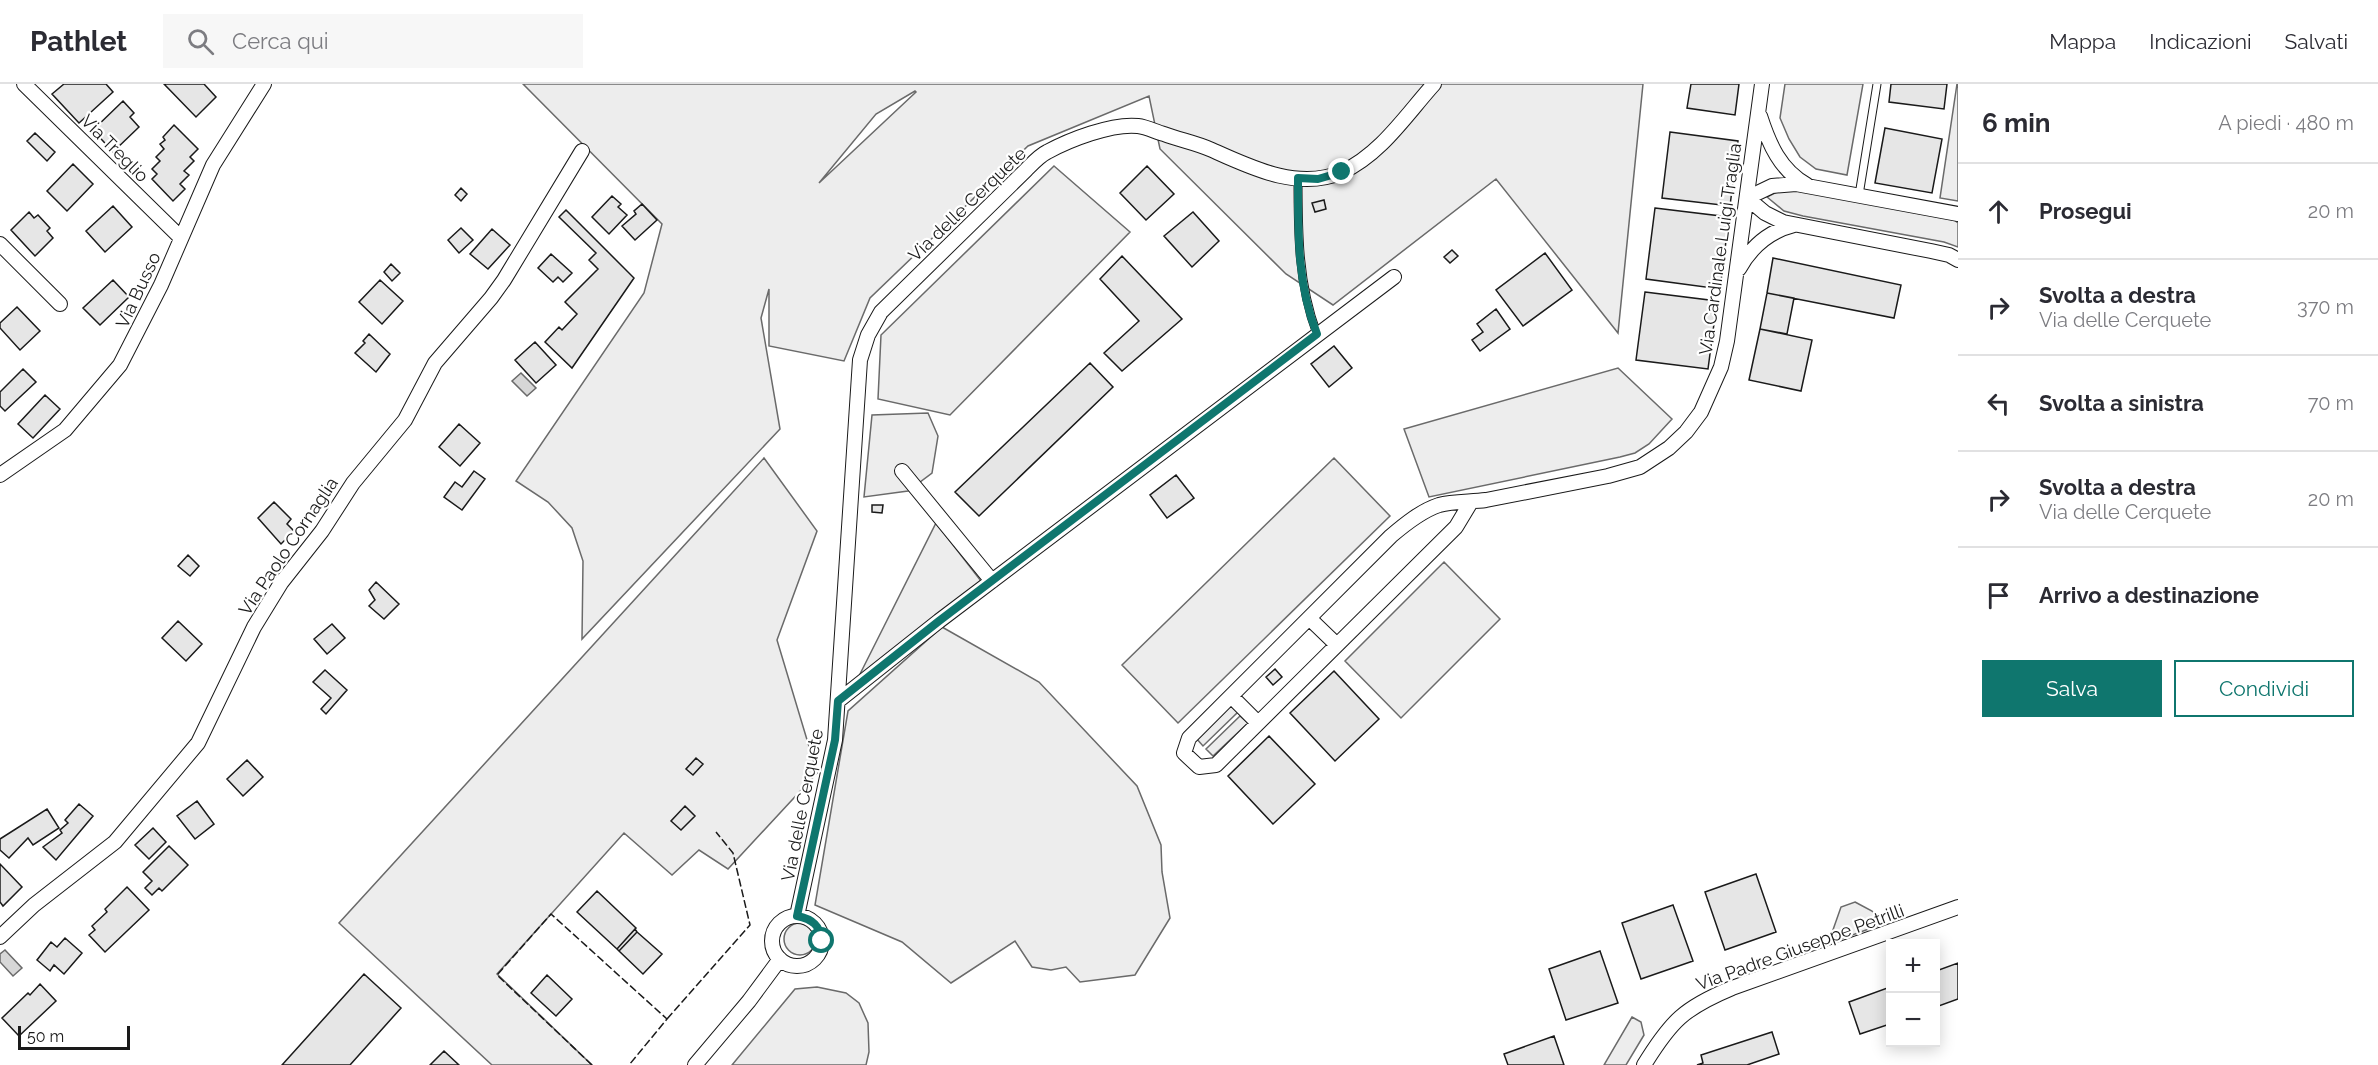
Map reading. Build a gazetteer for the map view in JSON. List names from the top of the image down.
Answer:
{
  "streets": {
    "street": [
      "Via Treglio",
      "Via delle Cerquete",
      "Via Cardinale Luigi Traglia",
      "Via Busso",
      "Via Paolo Cornaglia",
      "Via Padre Giuseppe Petrilli"
    ]
  },
  "crossings": [
    ["Via Treglio", "Via Busso"]
  ],
  "scale_bar": "50 m",
  "page": {
    "header": "Pathlet",
    "search": "Cerca qui",
    "nav": ["Mappa", "Indicazioni", "Salvati"],
    "heading": ["6 min", "A piedi · 480 m"],
    "list": [
      ["Prosegui", "20 m"],
      ["Svolta a destra", "Via delle Cerquete", "370 m"],
      ["Svolta a sinistra", "70 m"],
      ["Svolta a destra", "Via delle Cerquete", "20 m"],
      "Arrivo a destinazione"
    ],
    "buttons": ["Salva", "Condividi"],
    "map_buttons": ["+", "−"],
    "scale": "50 m"
  }
}
